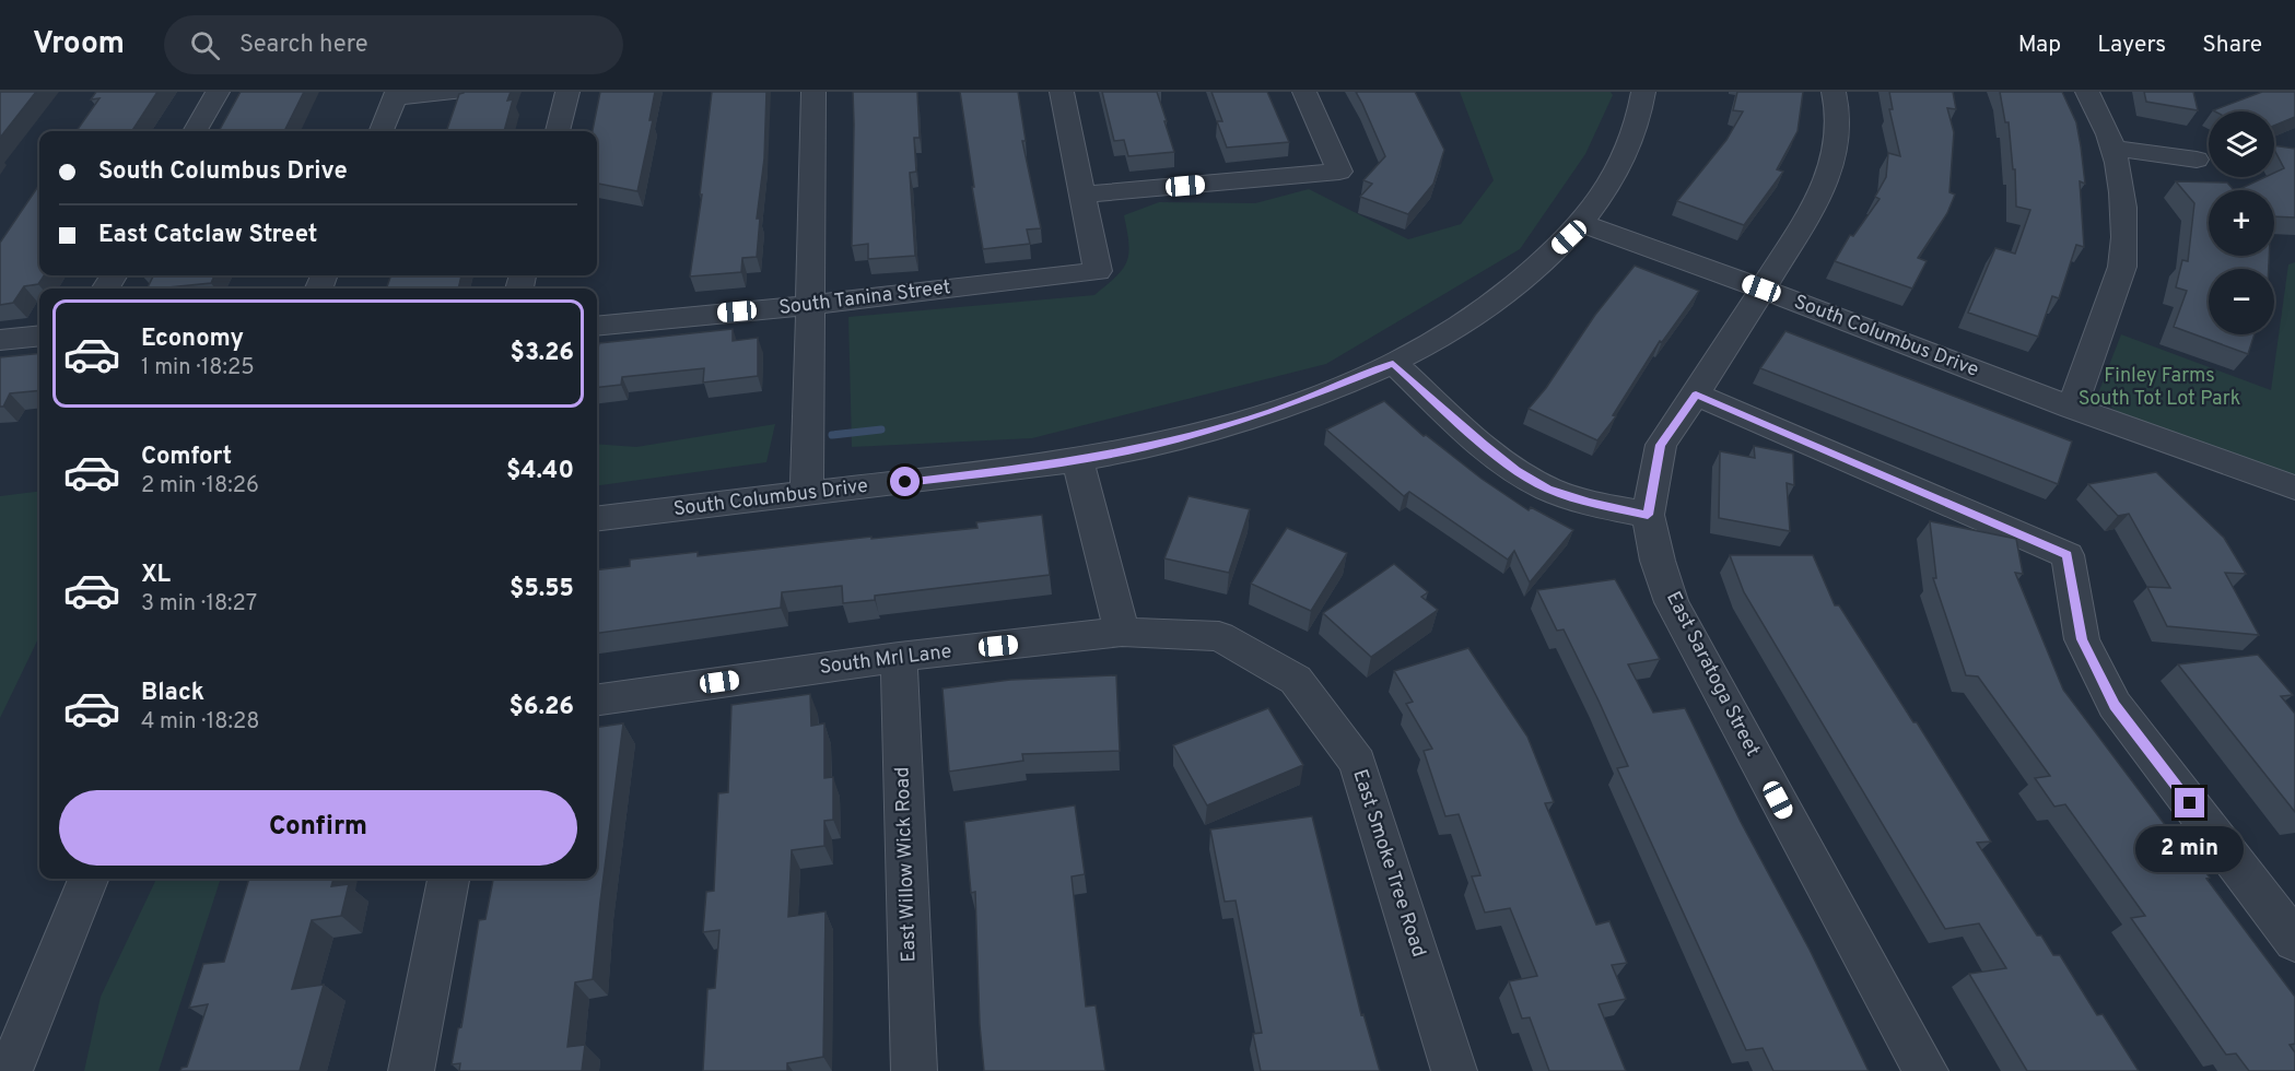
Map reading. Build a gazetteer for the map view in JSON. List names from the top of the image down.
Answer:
{
  "streets": {
    "street": [
      "South Tanina Street",
      "South Columbus Drive",
      "South Mrl Lane",
      "East Saratoga Street",
      "East Smoke Tree Road",
      "East Willow Wick Road"
    ]
  },
  "crossings": [
    ["South Columbus Drive", "East Saratoga Street"],
    ["South Mrl Lane", "East Smoke Tree Road"],
    ["South Mrl Lane", "East Willow Wick Road"]
  ],
  "parks": ["Finley Farms South Tot Lot Park"],
  "page": {
    "header": "Vroom",
    "search": "Search here",
    "nav": ["Map", "Layers", "Share"],
    "map_buttons": ["+", "−"],
    "banner": ["South Columbus Drive", "East Catclaw Street"],
    "list": [
      {
        "name": "Economy",
        "note": "1 min · 18:25",
        "value": "$3.26"
      },
      {
        "name": "Comfort",
        "note": "2 min · 18:26",
        "value": "$4.40"
      },
      {
        "name": "XL",
        "note": "3 min · 18:27",
        "value": "$5.55"
      },
      {
        "name": "Black",
        "note": "4 min · 18:28",
        "value": "$6.26"
      }
    ],
    "buttons": "Confirm",
    "bubble": "2 min"
  }
}
